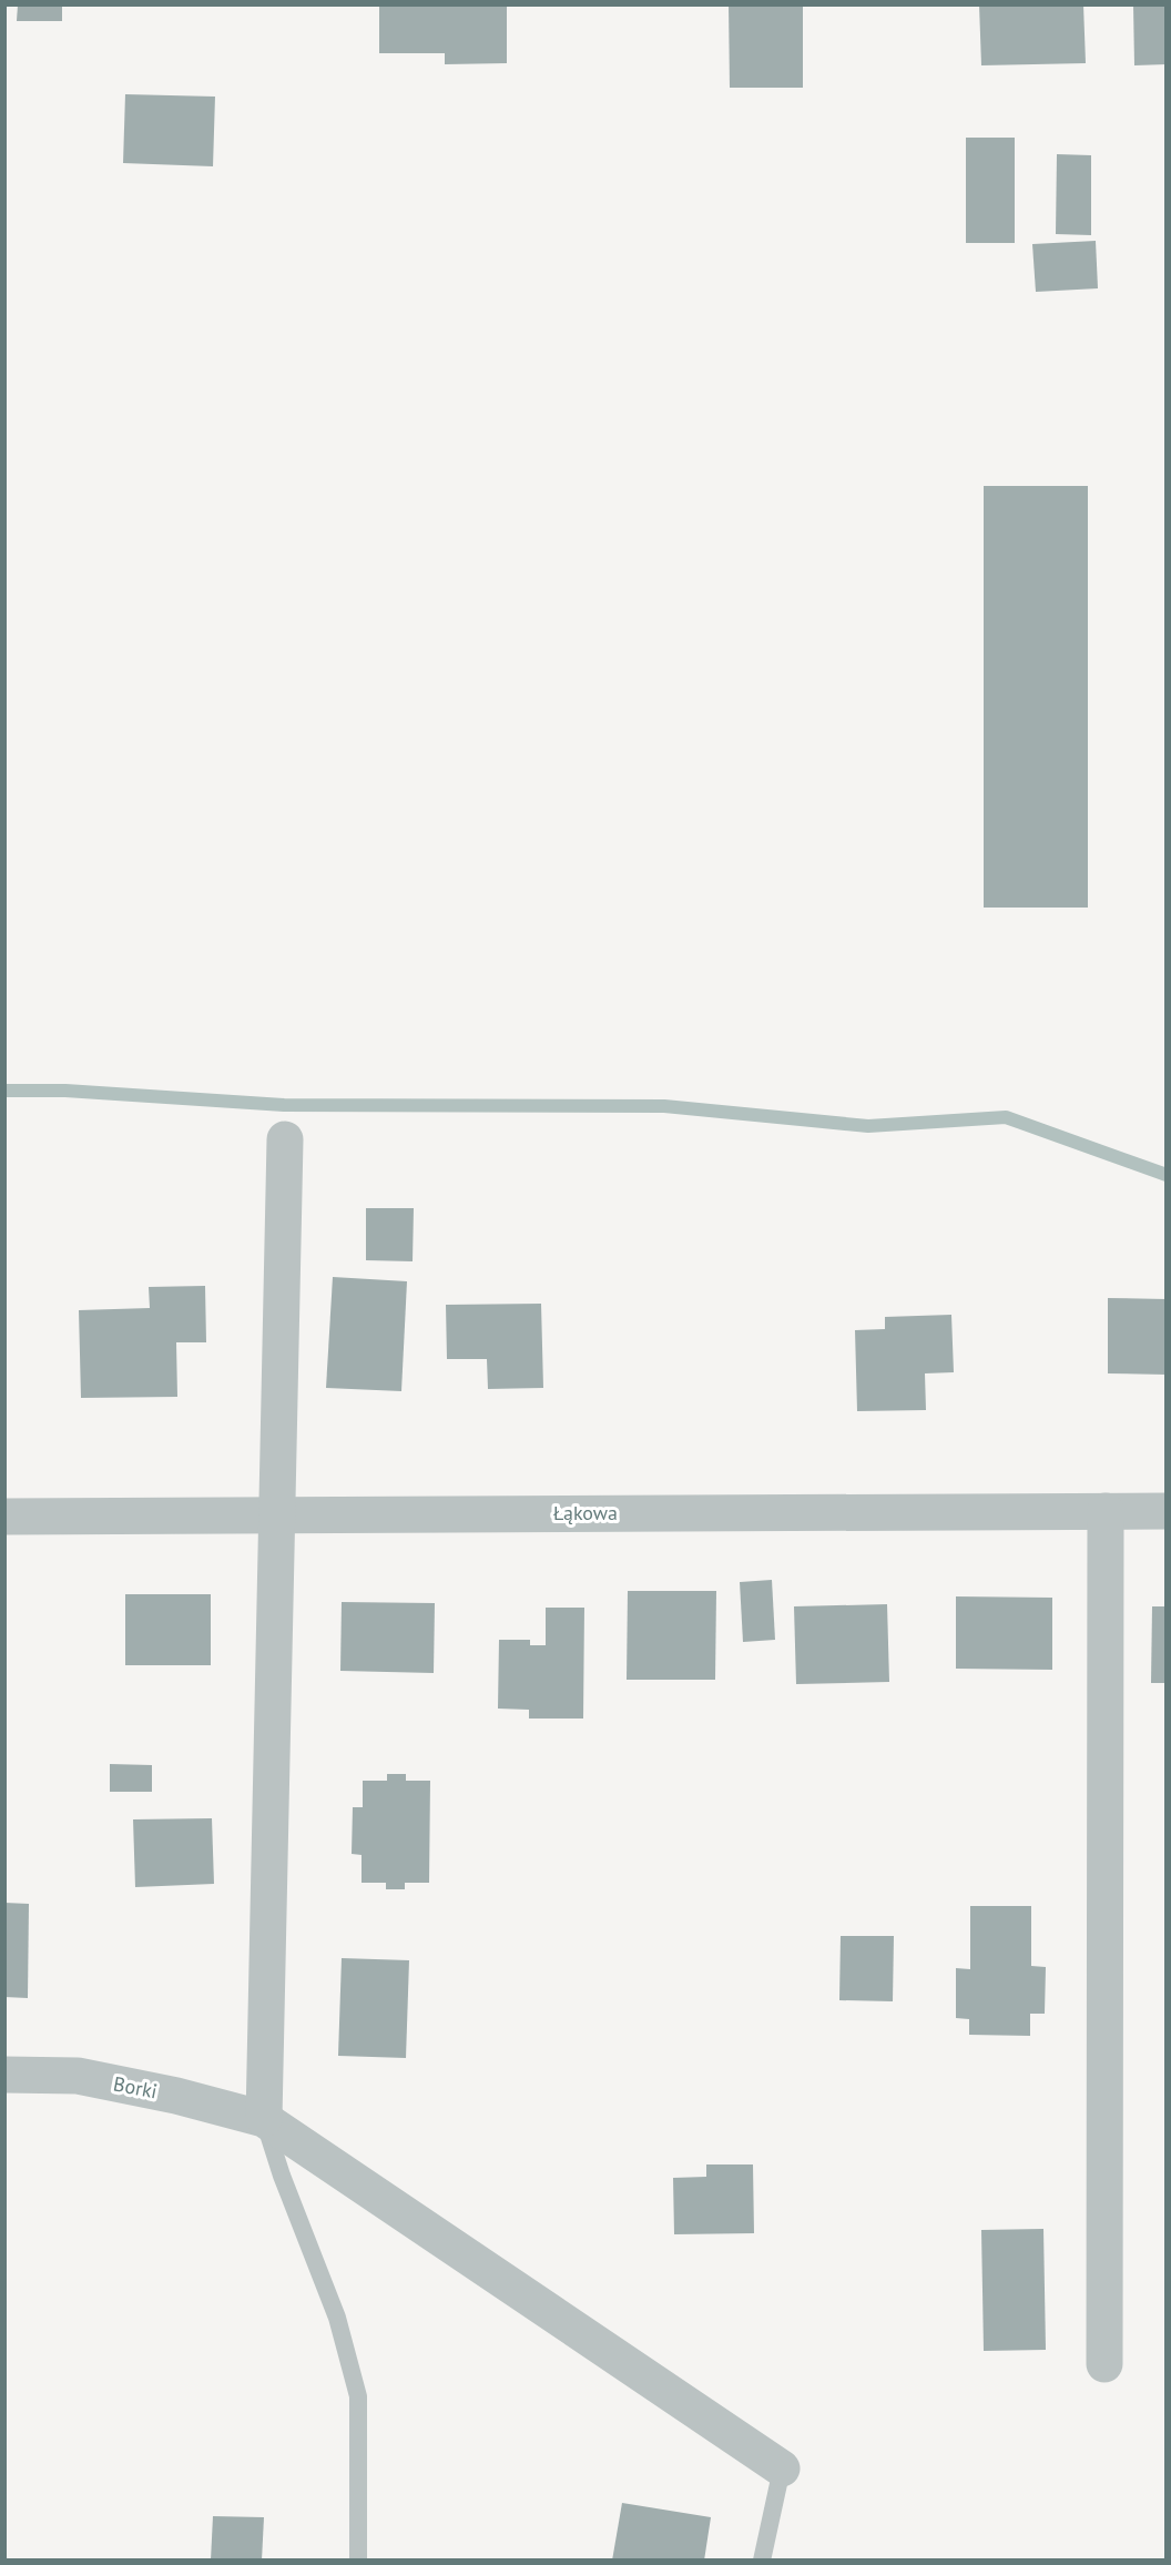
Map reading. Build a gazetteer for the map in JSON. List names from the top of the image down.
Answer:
{
  "streets": {
    "street": ["Łąkowa", "Borki"]
  }
}
